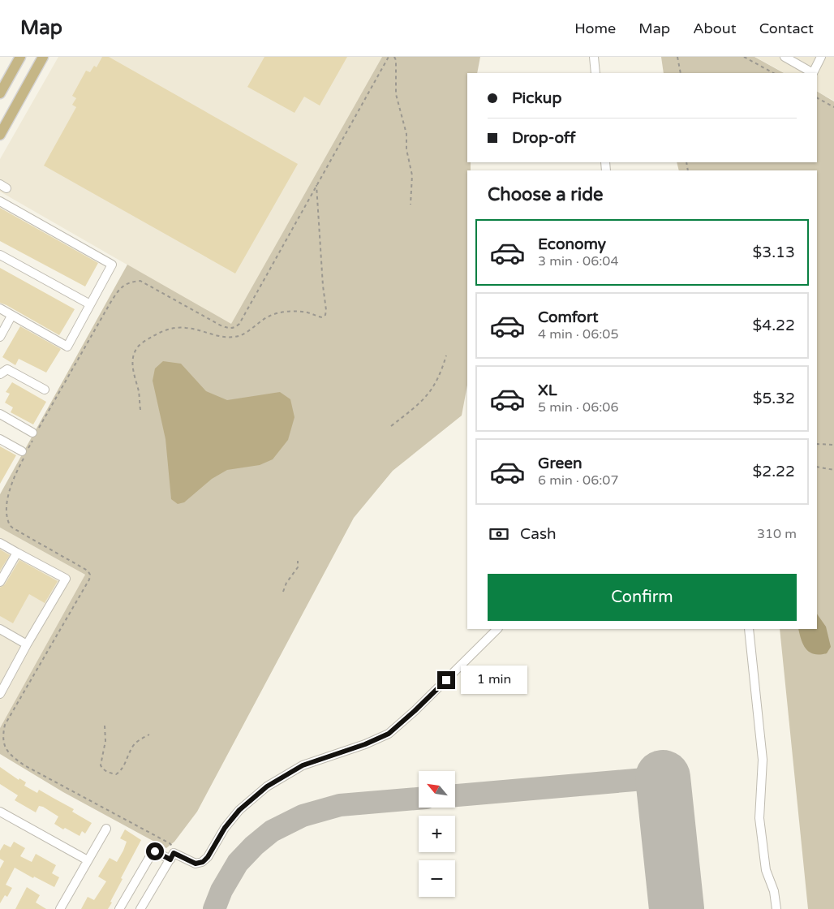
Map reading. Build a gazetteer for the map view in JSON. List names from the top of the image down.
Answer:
{
  "north": "top left",
  "page": {
    "header": "Map",
    "nav": [
      "Home",
      "Map",
      "About",
      "Contact"
    ],
    "banner": ["Pickup", "Drop-off"],
    "heading": "Choose a ride",
    "list": [
      {
        "name": "Economy",
        "note": "3 min · 06:04",
        "value": "$3.13"
      },
      {
        "name": "Comfort",
        "note": "4 min · 06:05",
        "value": "$4.22"
      },
      {
        "name": "XL",
        "note": "5 min · 06:06",
        "value": "$5.32"
      },
      {
        "name": "Green",
        "note": "6 min · 06:07",
        "value": "$2.22"
      }
    ],
    "pay": ["Cash", "310 m"],
    "buttons": "Confirm",
    "bubble": "1 min",
    "map_buttons": ["+", "−"]
  }
}
